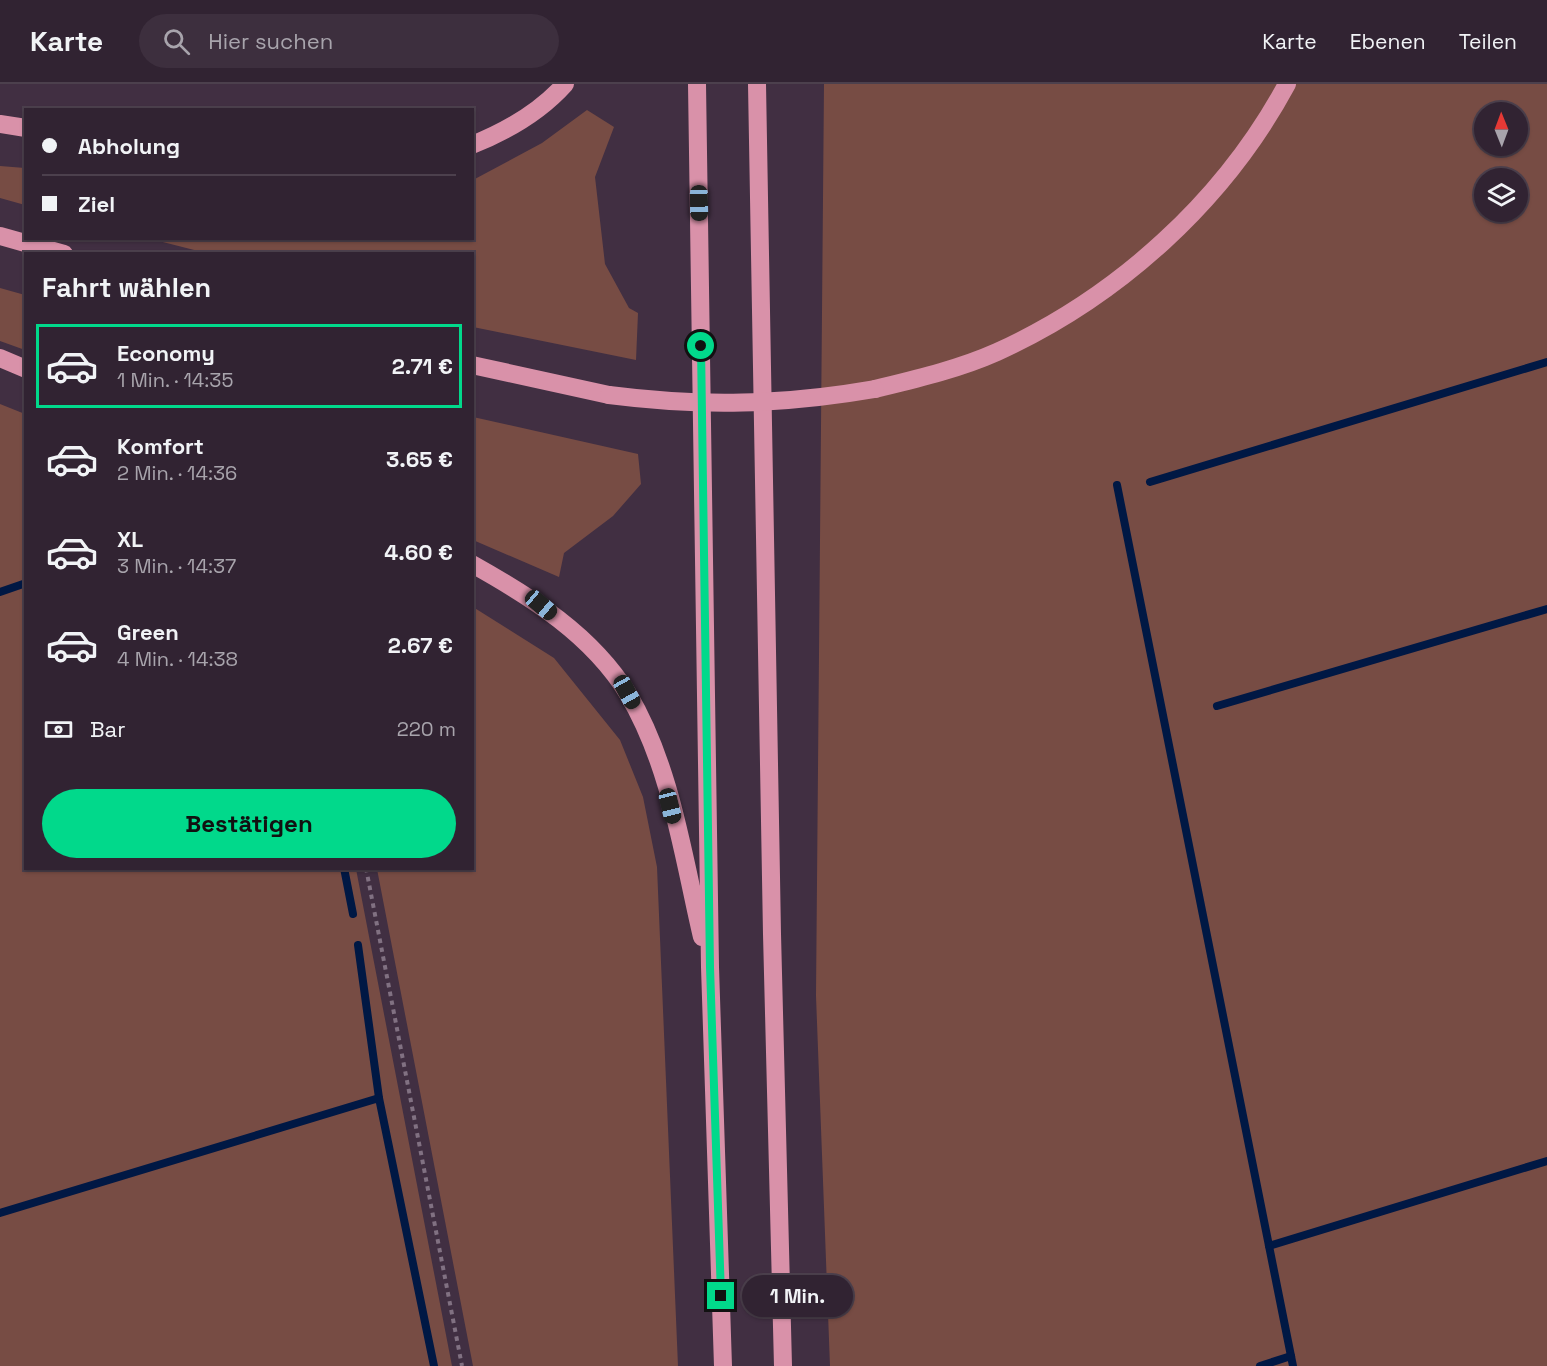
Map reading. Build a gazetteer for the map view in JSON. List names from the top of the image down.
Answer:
{
  "north": "top",
  "page": {
    "header": "Karte",
    "search": "Hier suchen",
    "nav": ["Karte", "Ebenen", "Teilen"],
    "banner": ["Abholung", "Ziel"],
    "heading": "Fahrt wählen",
    "list": [
      {
        "name": "Economy",
        "note": "1 Min. · 14:35",
        "value": "2.71 €"
      },
      {
        "name": "Komfort",
        "note": "2 Min. · 14:36",
        "value": "3.65 €"
      },
      {
        "name": "XL",
        "note": "3 Min. · 14:37",
        "value": "4.60 €"
      },
      {
        "name": "Green",
        "note": "4 Min. · 14:38",
        "value": "2.67 €"
      }
    ],
    "pay": ["Bar", "220 m"],
    "buttons": "Bestätigen",
    "bubble": "1 Min."
  }
}
